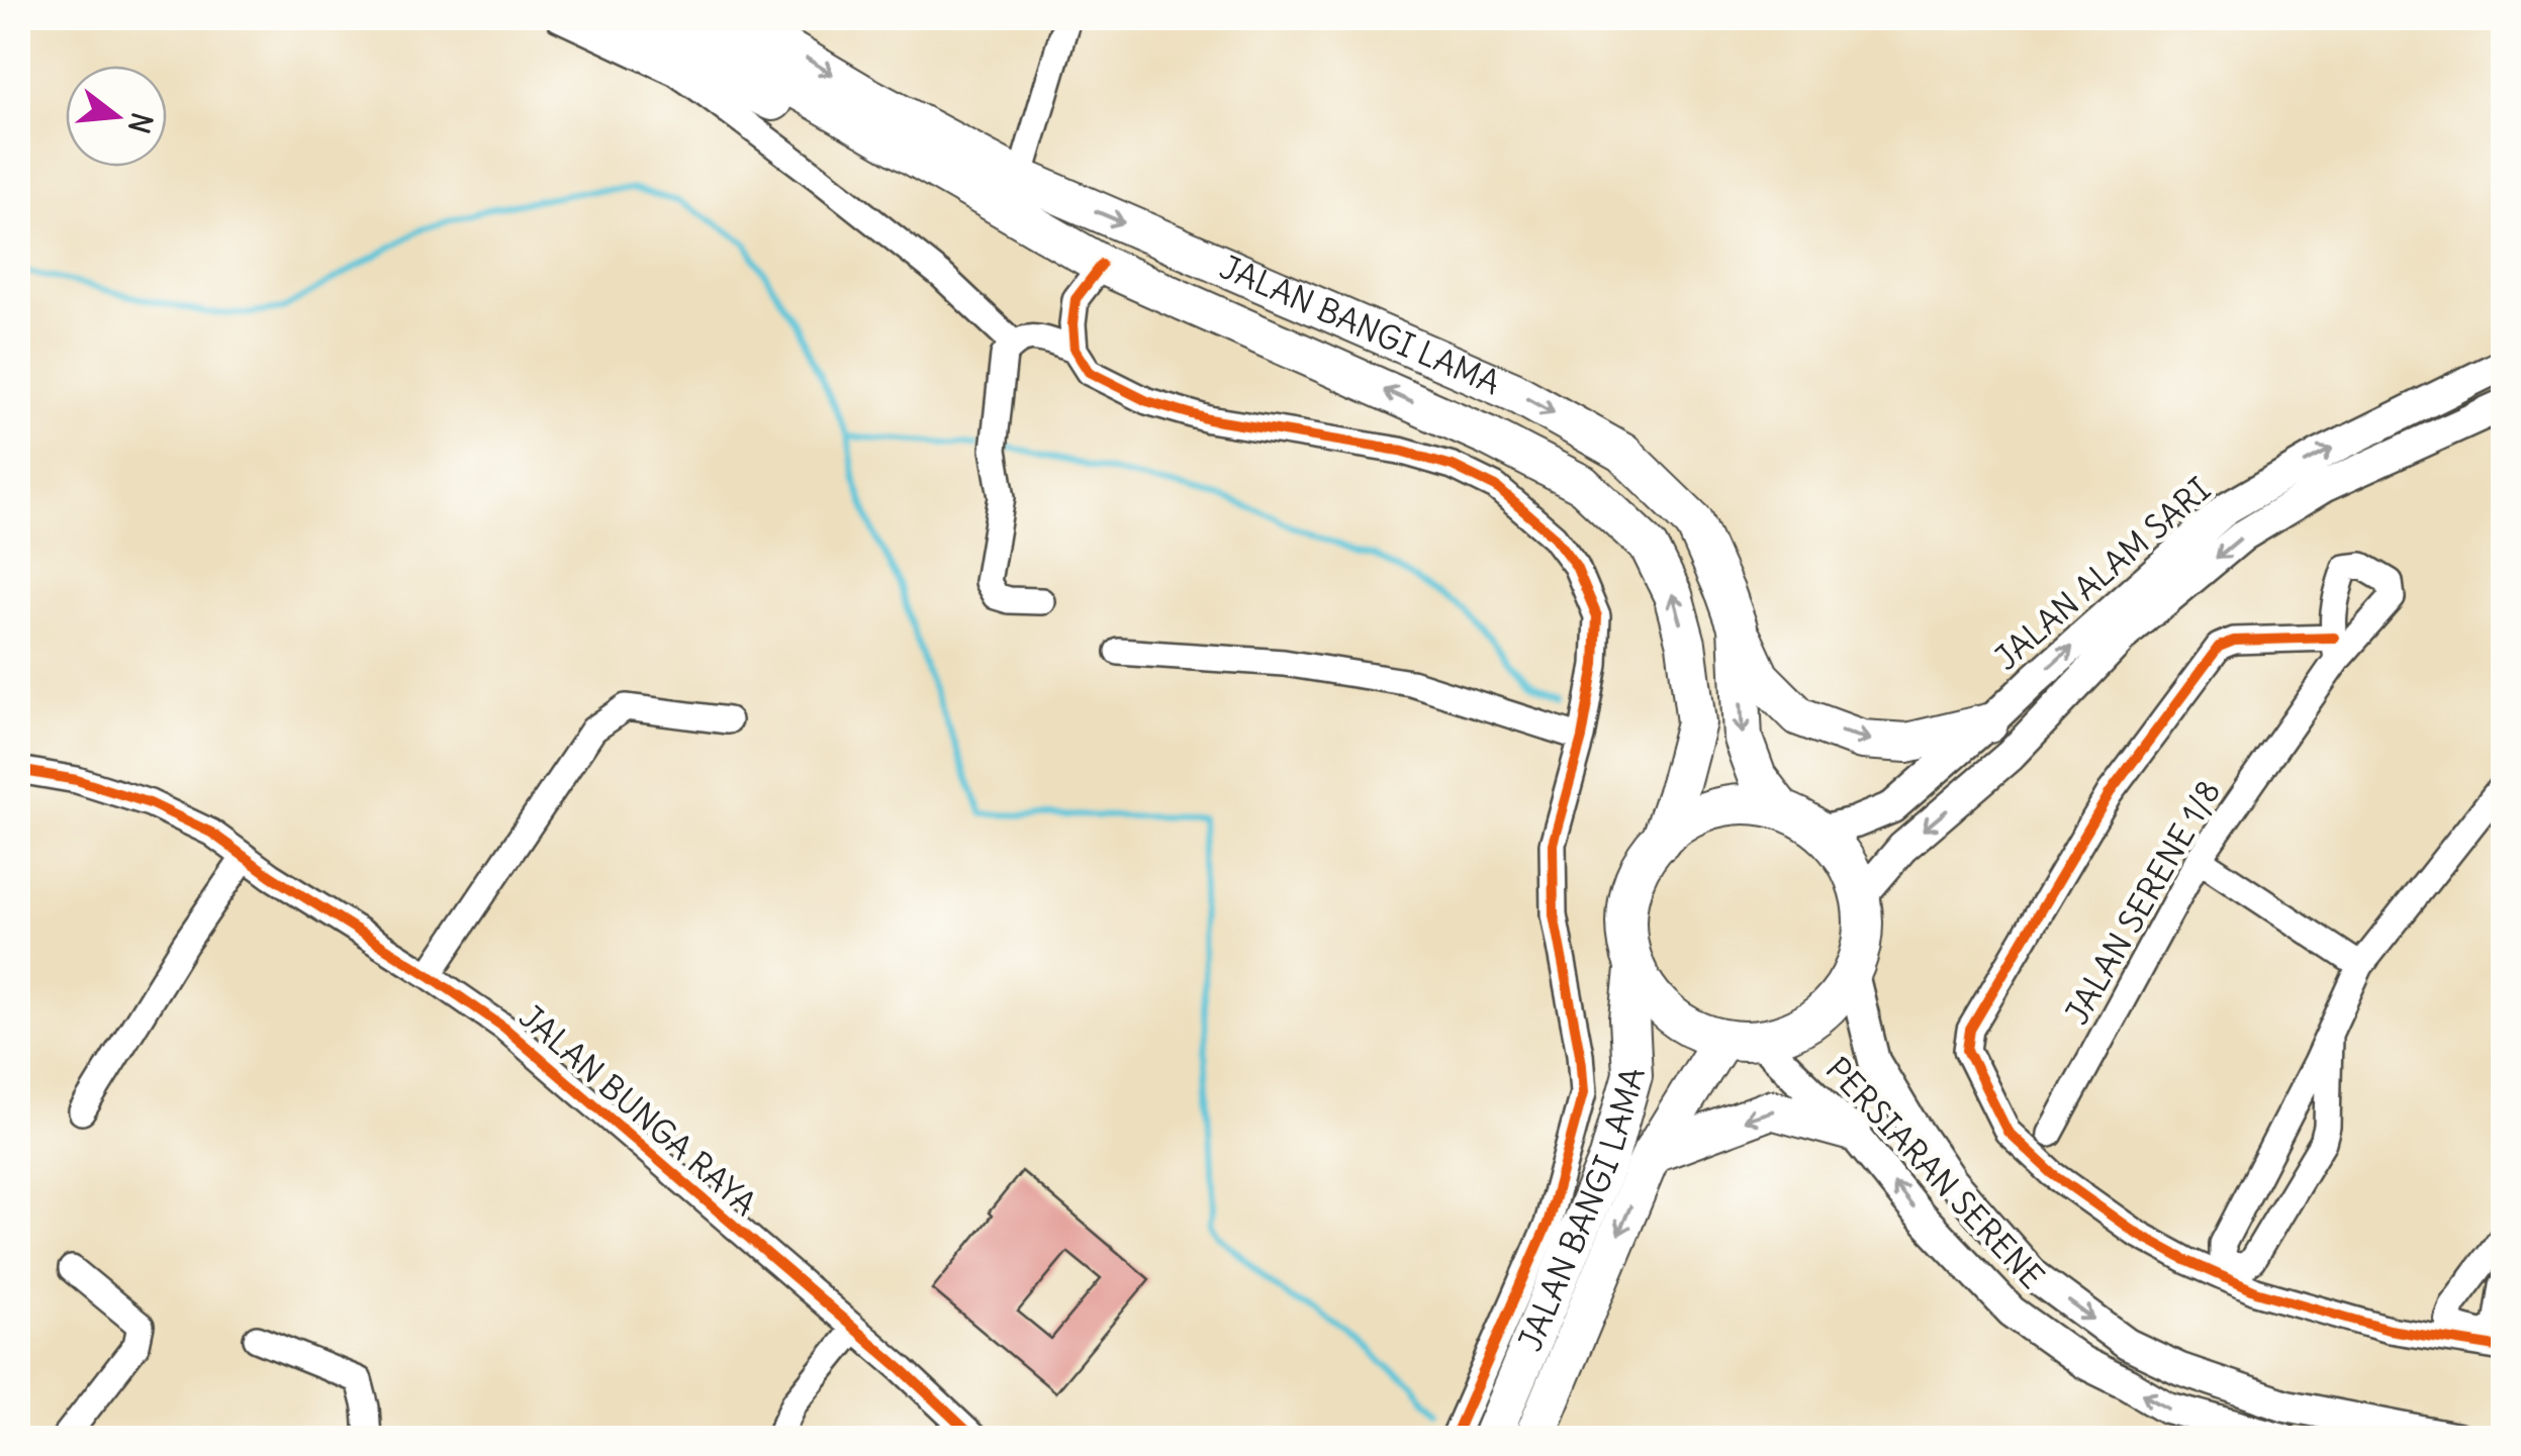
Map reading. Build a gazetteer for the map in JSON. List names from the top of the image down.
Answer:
{
  "streets": {
    "main road": ["JALAN BANGI LAMA"],
    "street": [
      "JALAN ALAM SARI",
      "JALAN SERENE 1/8",
      "JALAN BUNGA RAYA",
      "PERSIARAN SERENE"
    ]
  },
  "crossings": [
    ["JALAN BANGI LAMA", "JALAN ALAM SARI"],
    ["JALAN BANGI LAMA", "PERSIARAN SERENE"],
    ["JALAN ALAM SARI", "PERSIARAN SERENE"]
  ],
  "north": "right"
}
